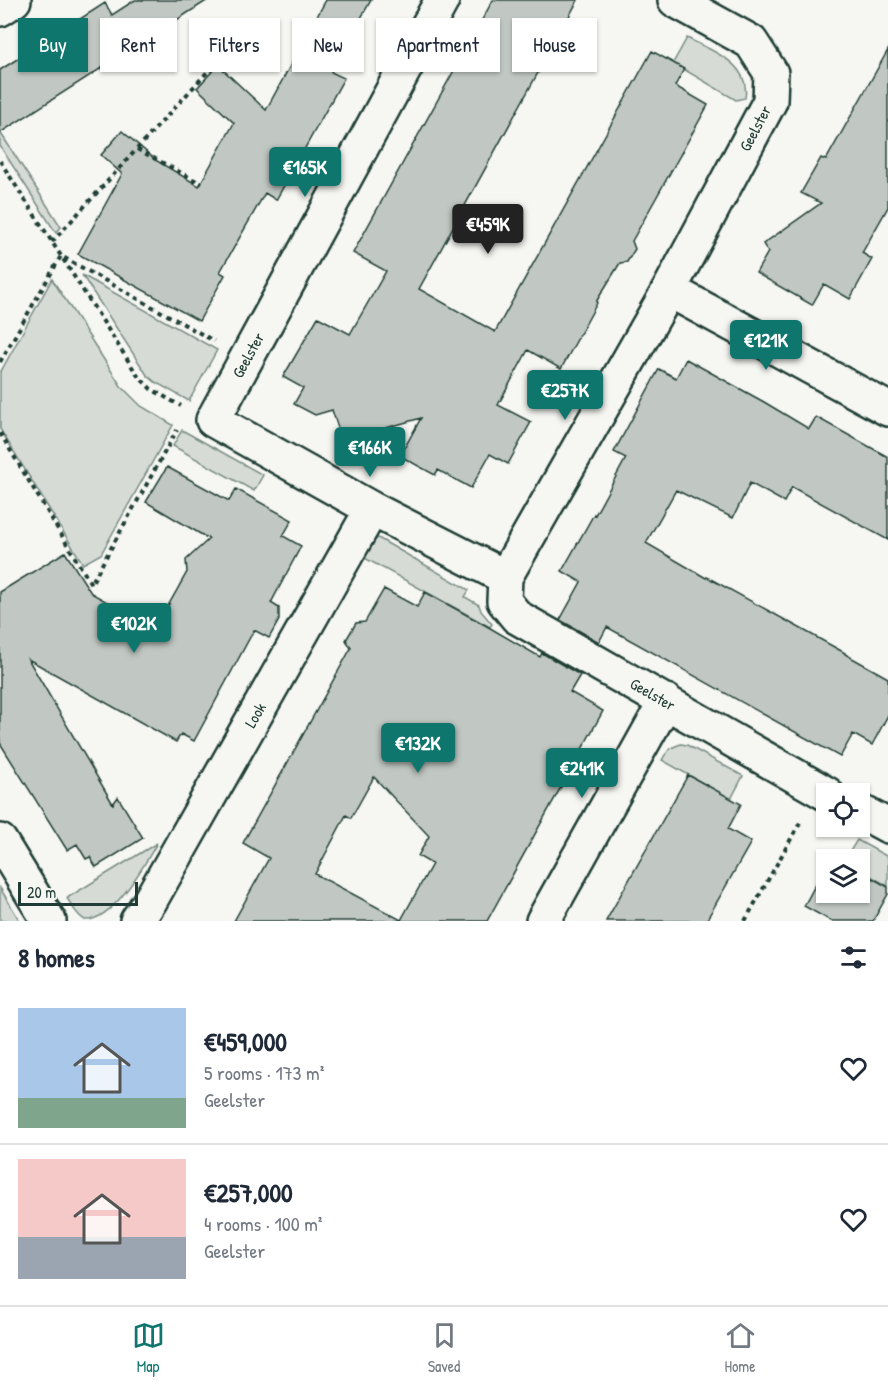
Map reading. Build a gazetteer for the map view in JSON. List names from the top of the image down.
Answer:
{
  "streets": {
    "street": ["Geelster", "Look"]
  },
  "scale_bar": "20 m",
  "page": {
    "chip": [
      "Buy",
      "Rent",
      "Filters",
      "New",
      "Apartment",
      "House"
    ],
    "price": [
      "€165K",
      "€459K",
      "€121K",
      "€257K",
      "€166K",
      "€102K",
      "€132K",
      "€241K"
    ],
    "scale": "20 m",
    "heading": "8 homes",
    "list": [
      {
        "name": "€459,000",
        "note": "5 rooms · 173 m² · Geelster"
      },
      {
        "name": "€257,000",
        "note": "4 rooms · 100 m² · Geelster"
      }
    ],
    "tabs": ["Map", "Saved", "Home"]
  }
}
